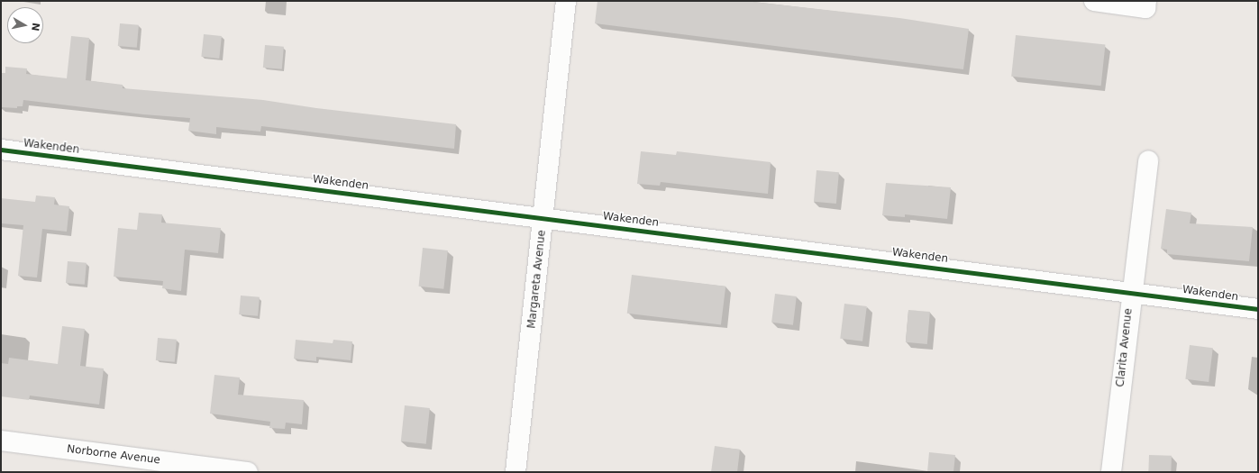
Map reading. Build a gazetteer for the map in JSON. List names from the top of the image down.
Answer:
{
  "streets": {
    "street": [
      "Wakenden",
      "Margareta Avenue",
      "Clarita Avenue",
      "Norborne Avenue"
    ]
  },
  "crossings": [
    ["Wakenden", "Margareta Avenue"],
    ["Wakenden", "Clarita Avenue"]
  ],
  "north": "right"
}
